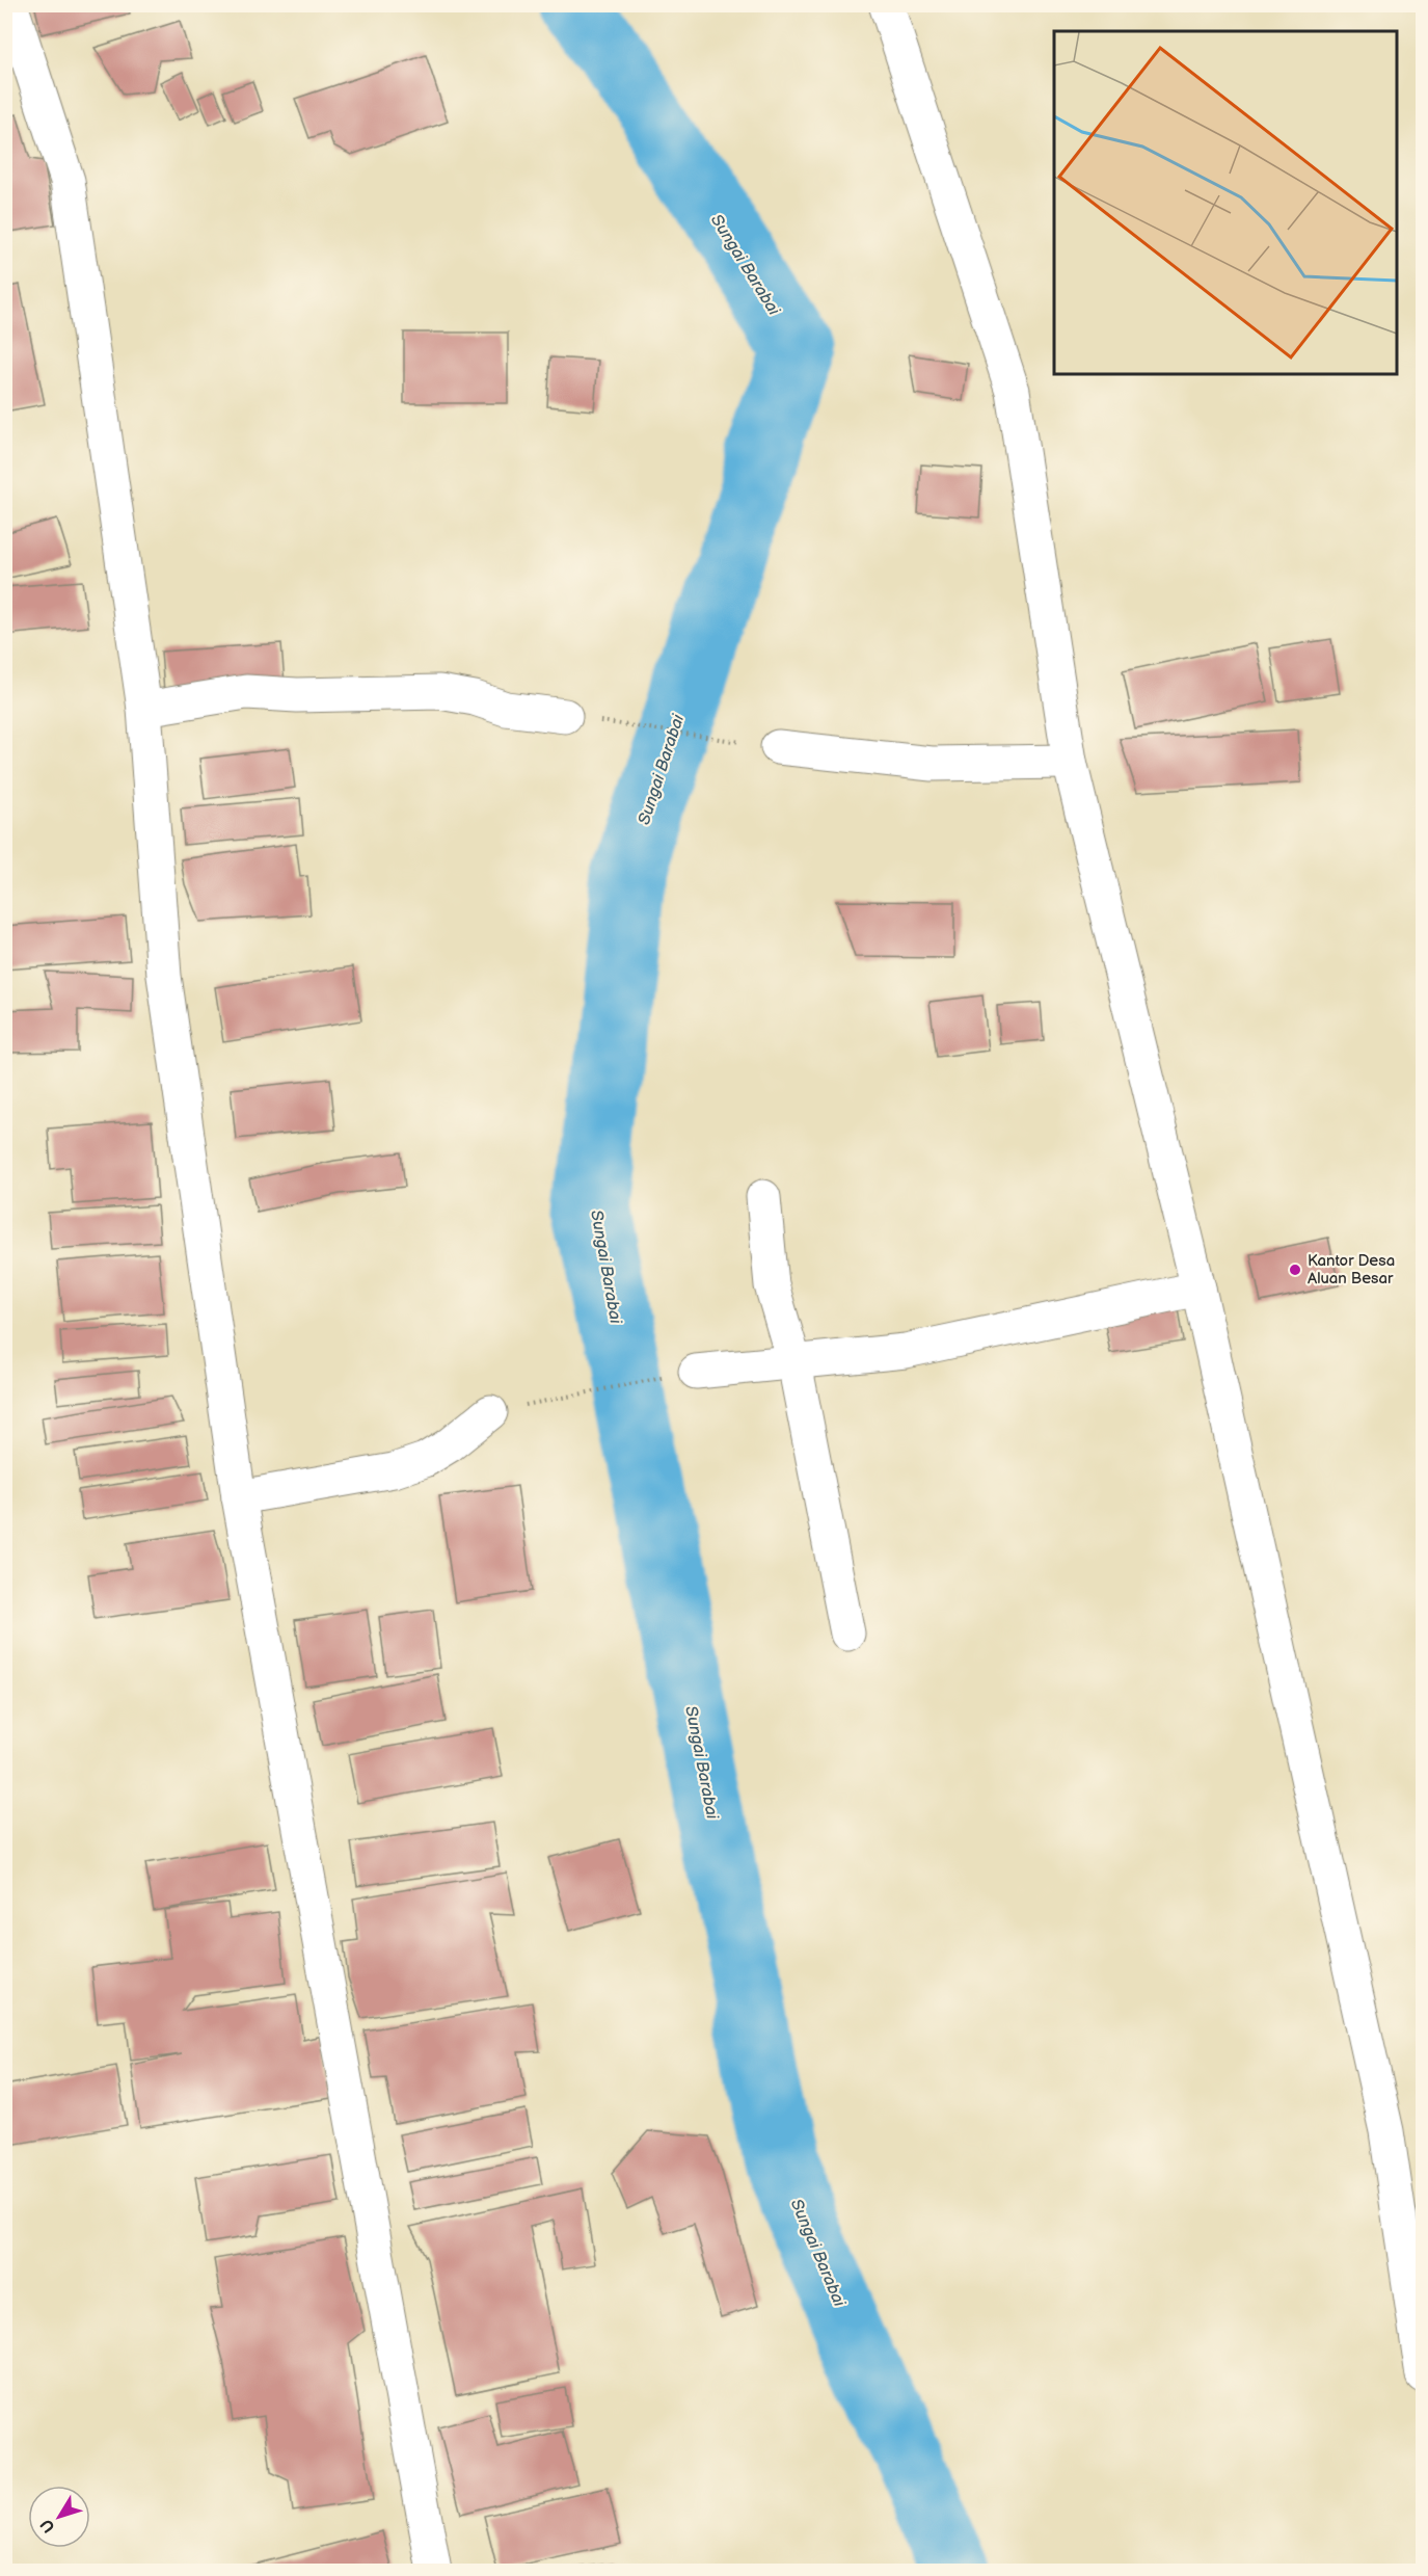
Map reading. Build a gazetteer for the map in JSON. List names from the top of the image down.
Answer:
{
  "water": ["Sungai Barabai"],
  "places": ["Kantor Desa Aluan Besar"],
  "north": "bottom left"
}
